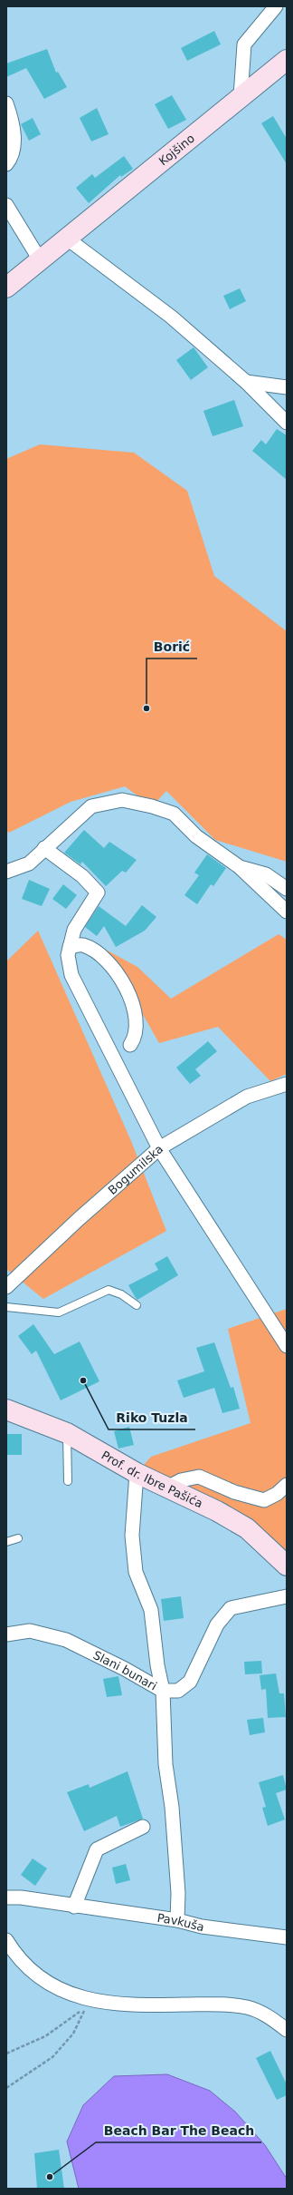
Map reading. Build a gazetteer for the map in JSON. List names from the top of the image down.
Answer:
{
  "streets": {
    "street": [
      "Kojšino",
      "Bogumilska",
      "Prof. dr. Ibre Pašića",
      "Slani bunari",
      "Pavkuša"
    ]
  },
  "places": ["Borić", "Riko Tuzla", "Beach Bar The Beach"]
}
